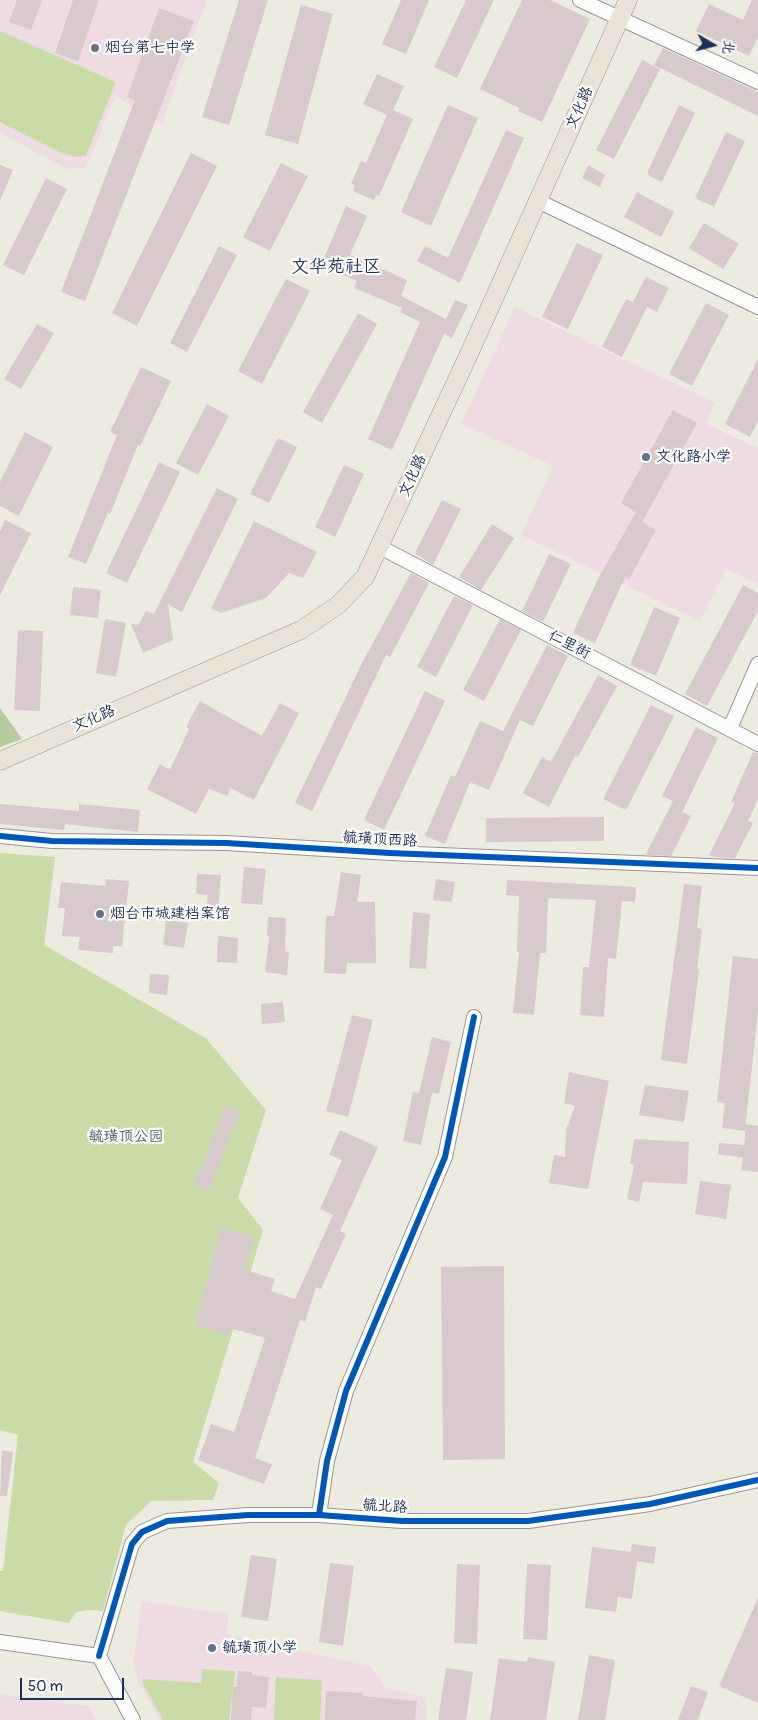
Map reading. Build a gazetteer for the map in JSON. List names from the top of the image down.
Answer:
{
  "streets": {
    "main road": ["文化路"],
    "street": ["仁里街", "毓璜顶西路", "毓北路"]
  },
  "crossings": [
    ["文化路", "仁里街"]
  ],
  "districts": ["文华苑社区"],
  "parks": ["毓璜顶公园"],
  "places": [
    "烟台第七中学",
    "文化路小学",
    "烟台市城建档案馆",
    "毓璜顶小学"
  ],
  "scale_bar": "50 m",
  "north": "right"
}
